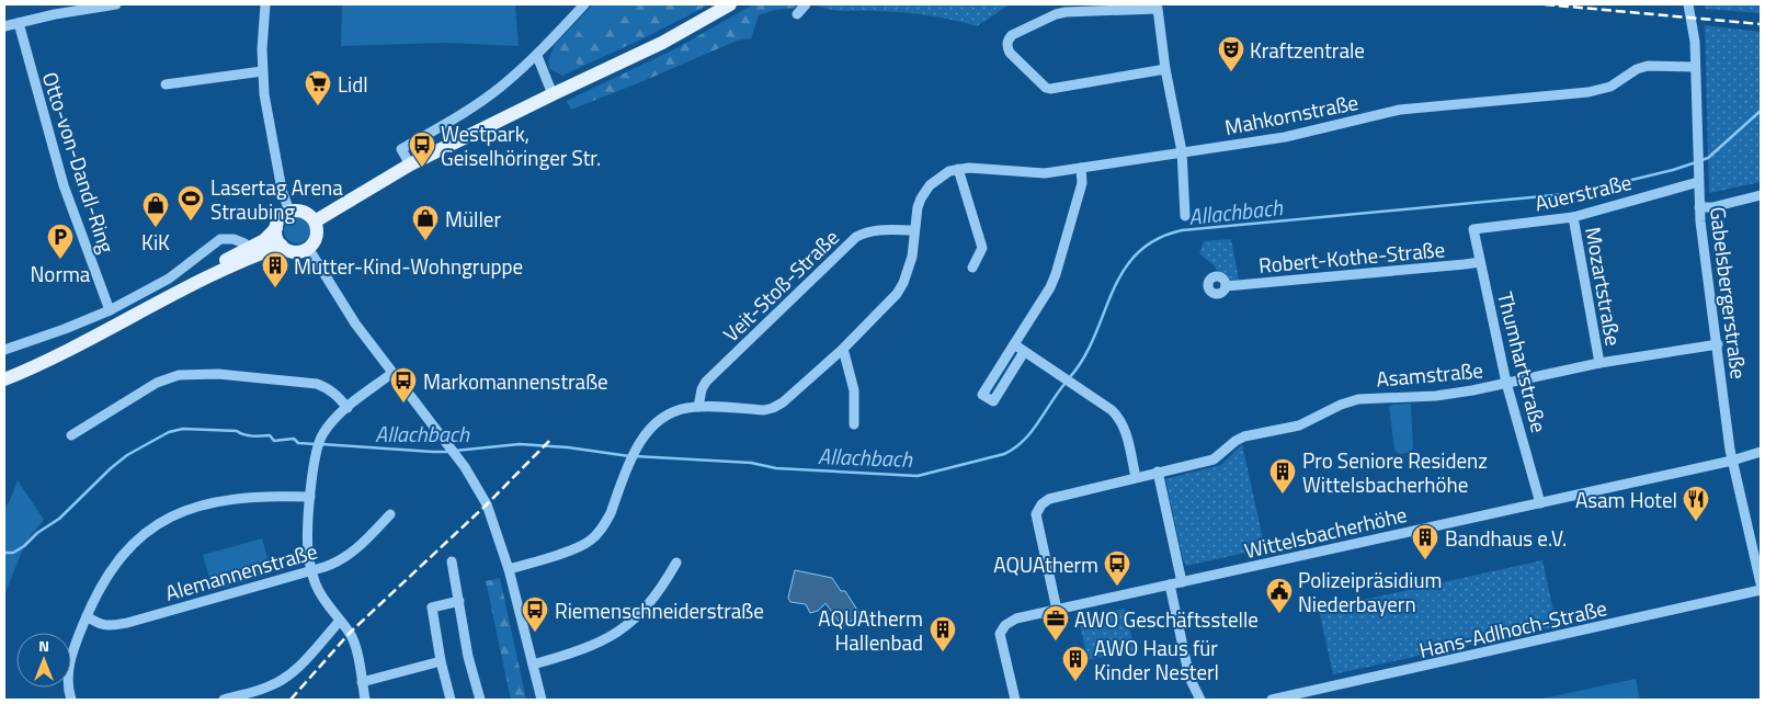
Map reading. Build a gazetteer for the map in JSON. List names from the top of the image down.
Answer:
{
  "streets": {
    "street": [
      "Mahkornstraße",
      "Otto-von-Dandl-Ring",
      "Auerstraße",
      "Robert-Kothe-Straße",
      "Veit-Stoß-Straße",
      "Mozartstraße",
      "Gabelsbergerstraße",
      "Thumhartstraße",
      "Asamstraße",
      "Wittelsbacherhöhe",
      "Alemannenstraße",
      "Hans-Adlhoch-Straße"
    ]
  },
  "crossings": [
    ["Mahkornstraße", "Gabelsbergerstraße"],
    ["Auerstraße", "Mozartstraße"],
    ["Auerstraße", "Gabelsbergerstraße"],
    ["Auerstraße", "Thumhartstraße"],
    ["Robert-Kothe-Straße", "Thumhartstraße"],
    ["Mozartstraße", "Asamstraße"],
    ["Gabelsbergerstraße", "Asamstraße"],
    ["Gabelsbergerstraße", "Wittelsbacherhöhe"],
    ["Thumhartstraße", "Asamstraße"],
    ["Thumhartstraße", "Wittelsbacherhöhe"],
    ["Asamstraße", "Wittelsbacherhöhe"]
  ],
  "water": ["Allachbach"],
  "places": {
    "theatre": ["Kraftzentrale"],
    "supermarket": ["Lidl"],
    "bus stop": [
      "Westpark, Geiselhöringer Str.",
      "Markomannenstraße",
      "AQUAtherm",
      "Riemenschneiderstraße"
    ],
    "sports": ["Lasertag Arena Straubing"],
    "shop": ["KiK", "Müller"],
    "parking": ["Norma"],
    "building": [
      "Mutter-Kind-Wohngruppe",
      "Pro Seniore Residenz Wittelsbacherhöhe",
      "Bandhaus e.V.",
      "AQUAtherm Hallenbad",
      "AWO Haus für Kinder Nesterl"
    ],
    "restaurant": ["Asam Hotel"],
    "public building": ["Polizeipräsidium Niederbayern"],
    "office": ["AWO Geschäftsstelle"]
  },
  "north": "top"
}
